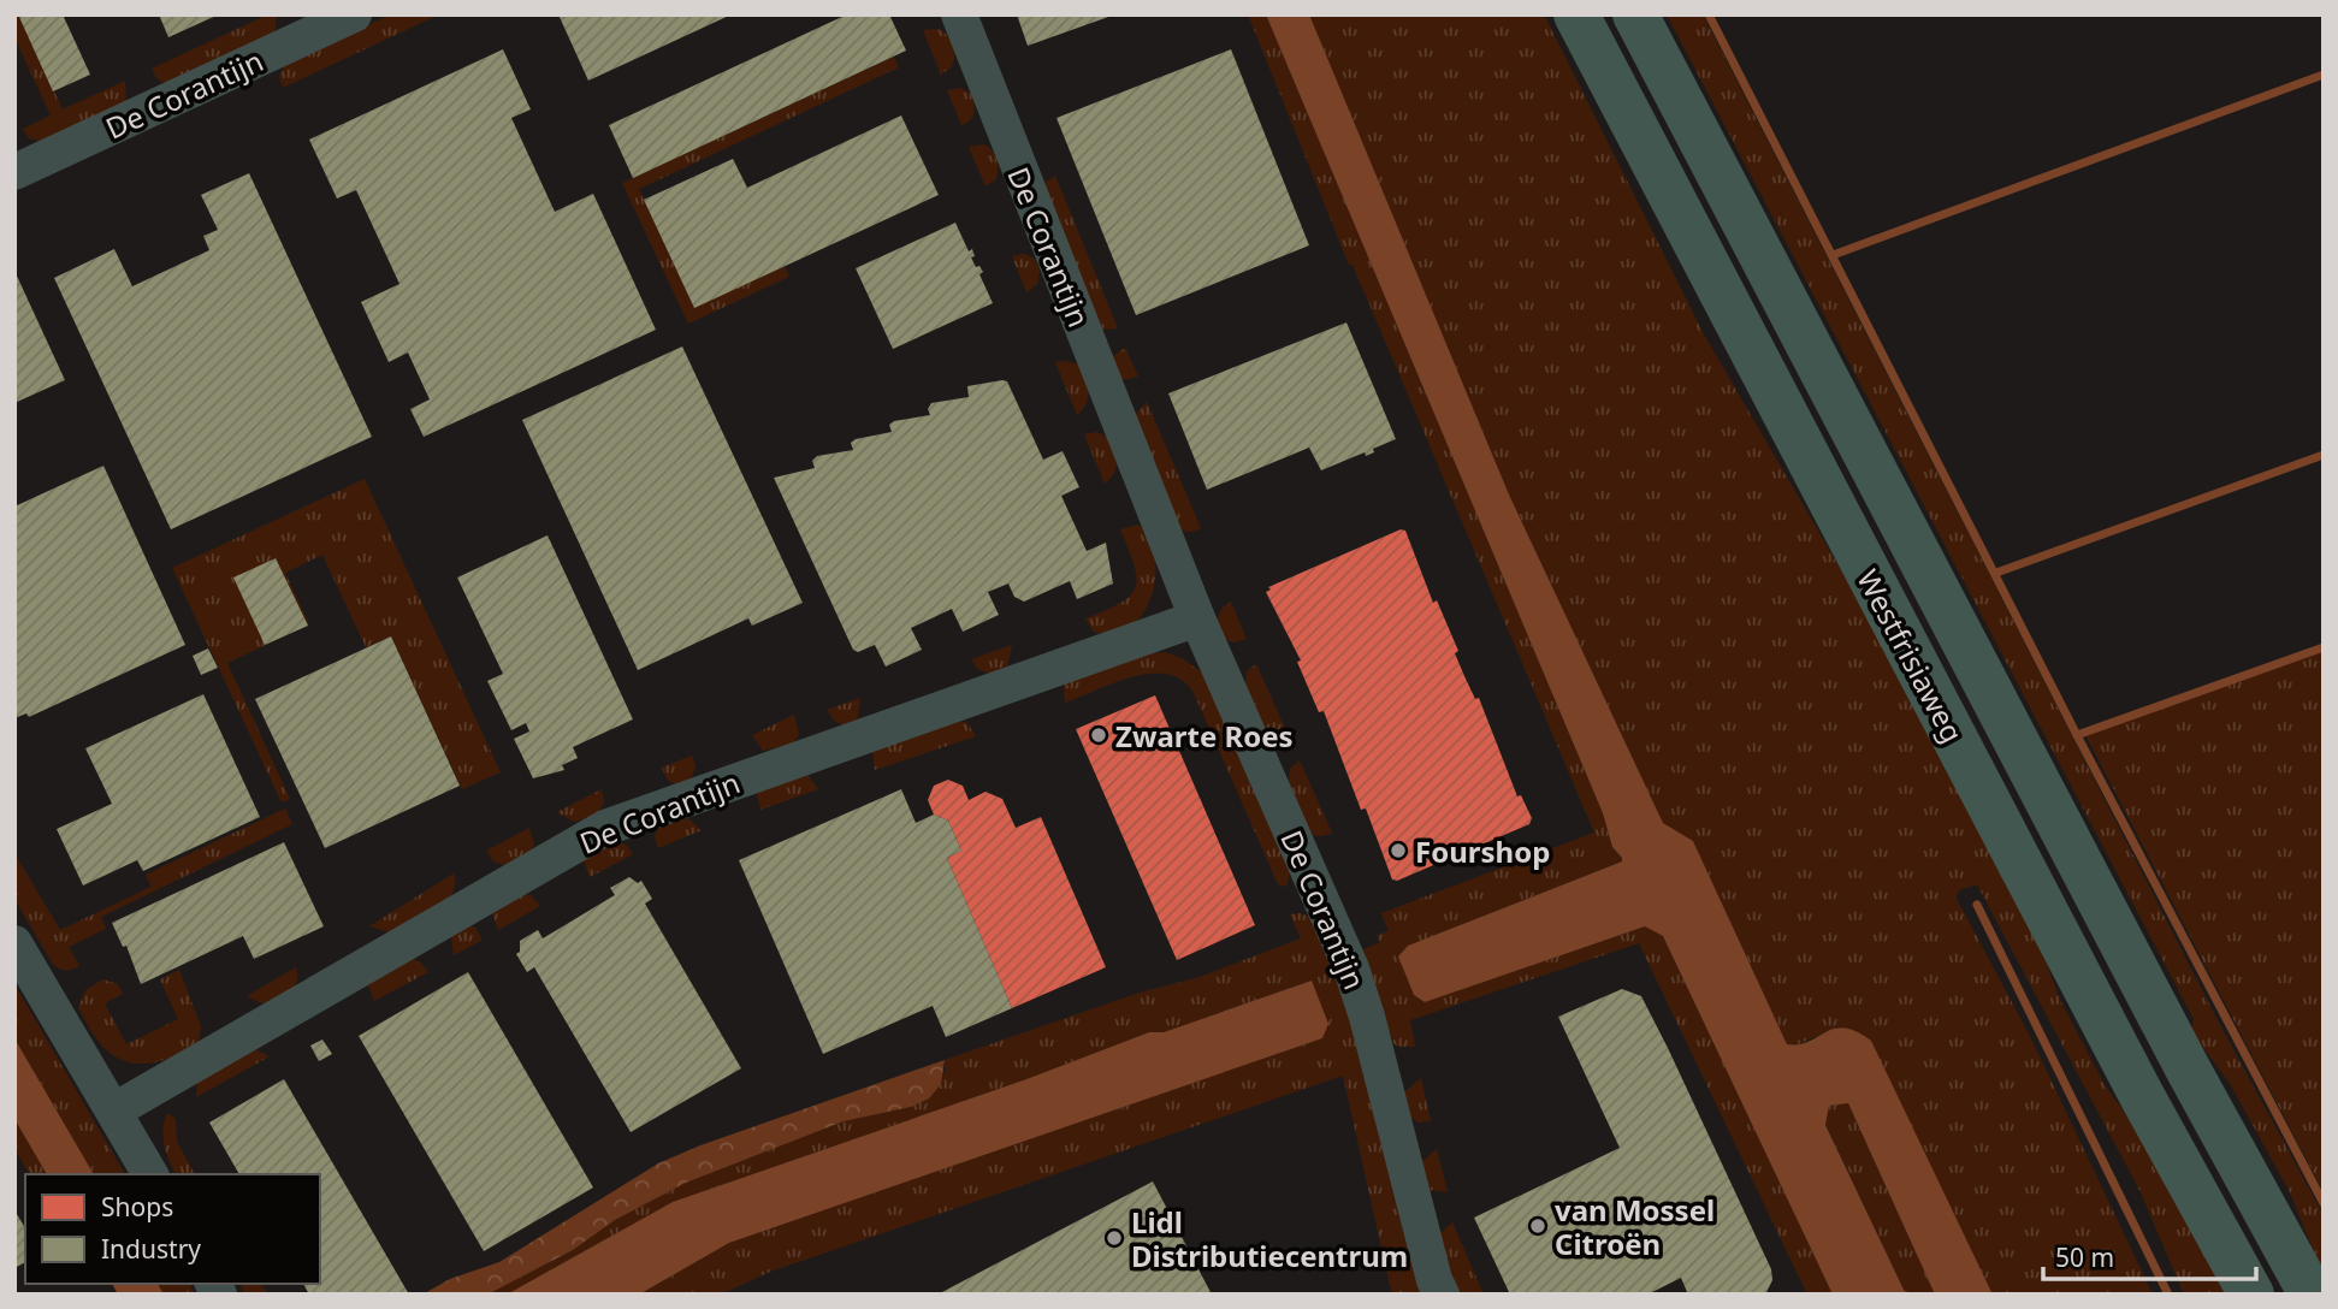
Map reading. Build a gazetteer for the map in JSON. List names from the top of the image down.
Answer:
{
  "streets": {
    "highway": ["Westfrisiaweg"],
    "street": ["De Corantijn"]
  },
  "places": [
    "Zwarte Roes",
    "Fourshop",
    "van Mossel Citroën",
    "Lidl Distributiecentrum"
  ],
  "legend": ["Shops", "Industry"],
  "scale_bar": "50 m"
}
